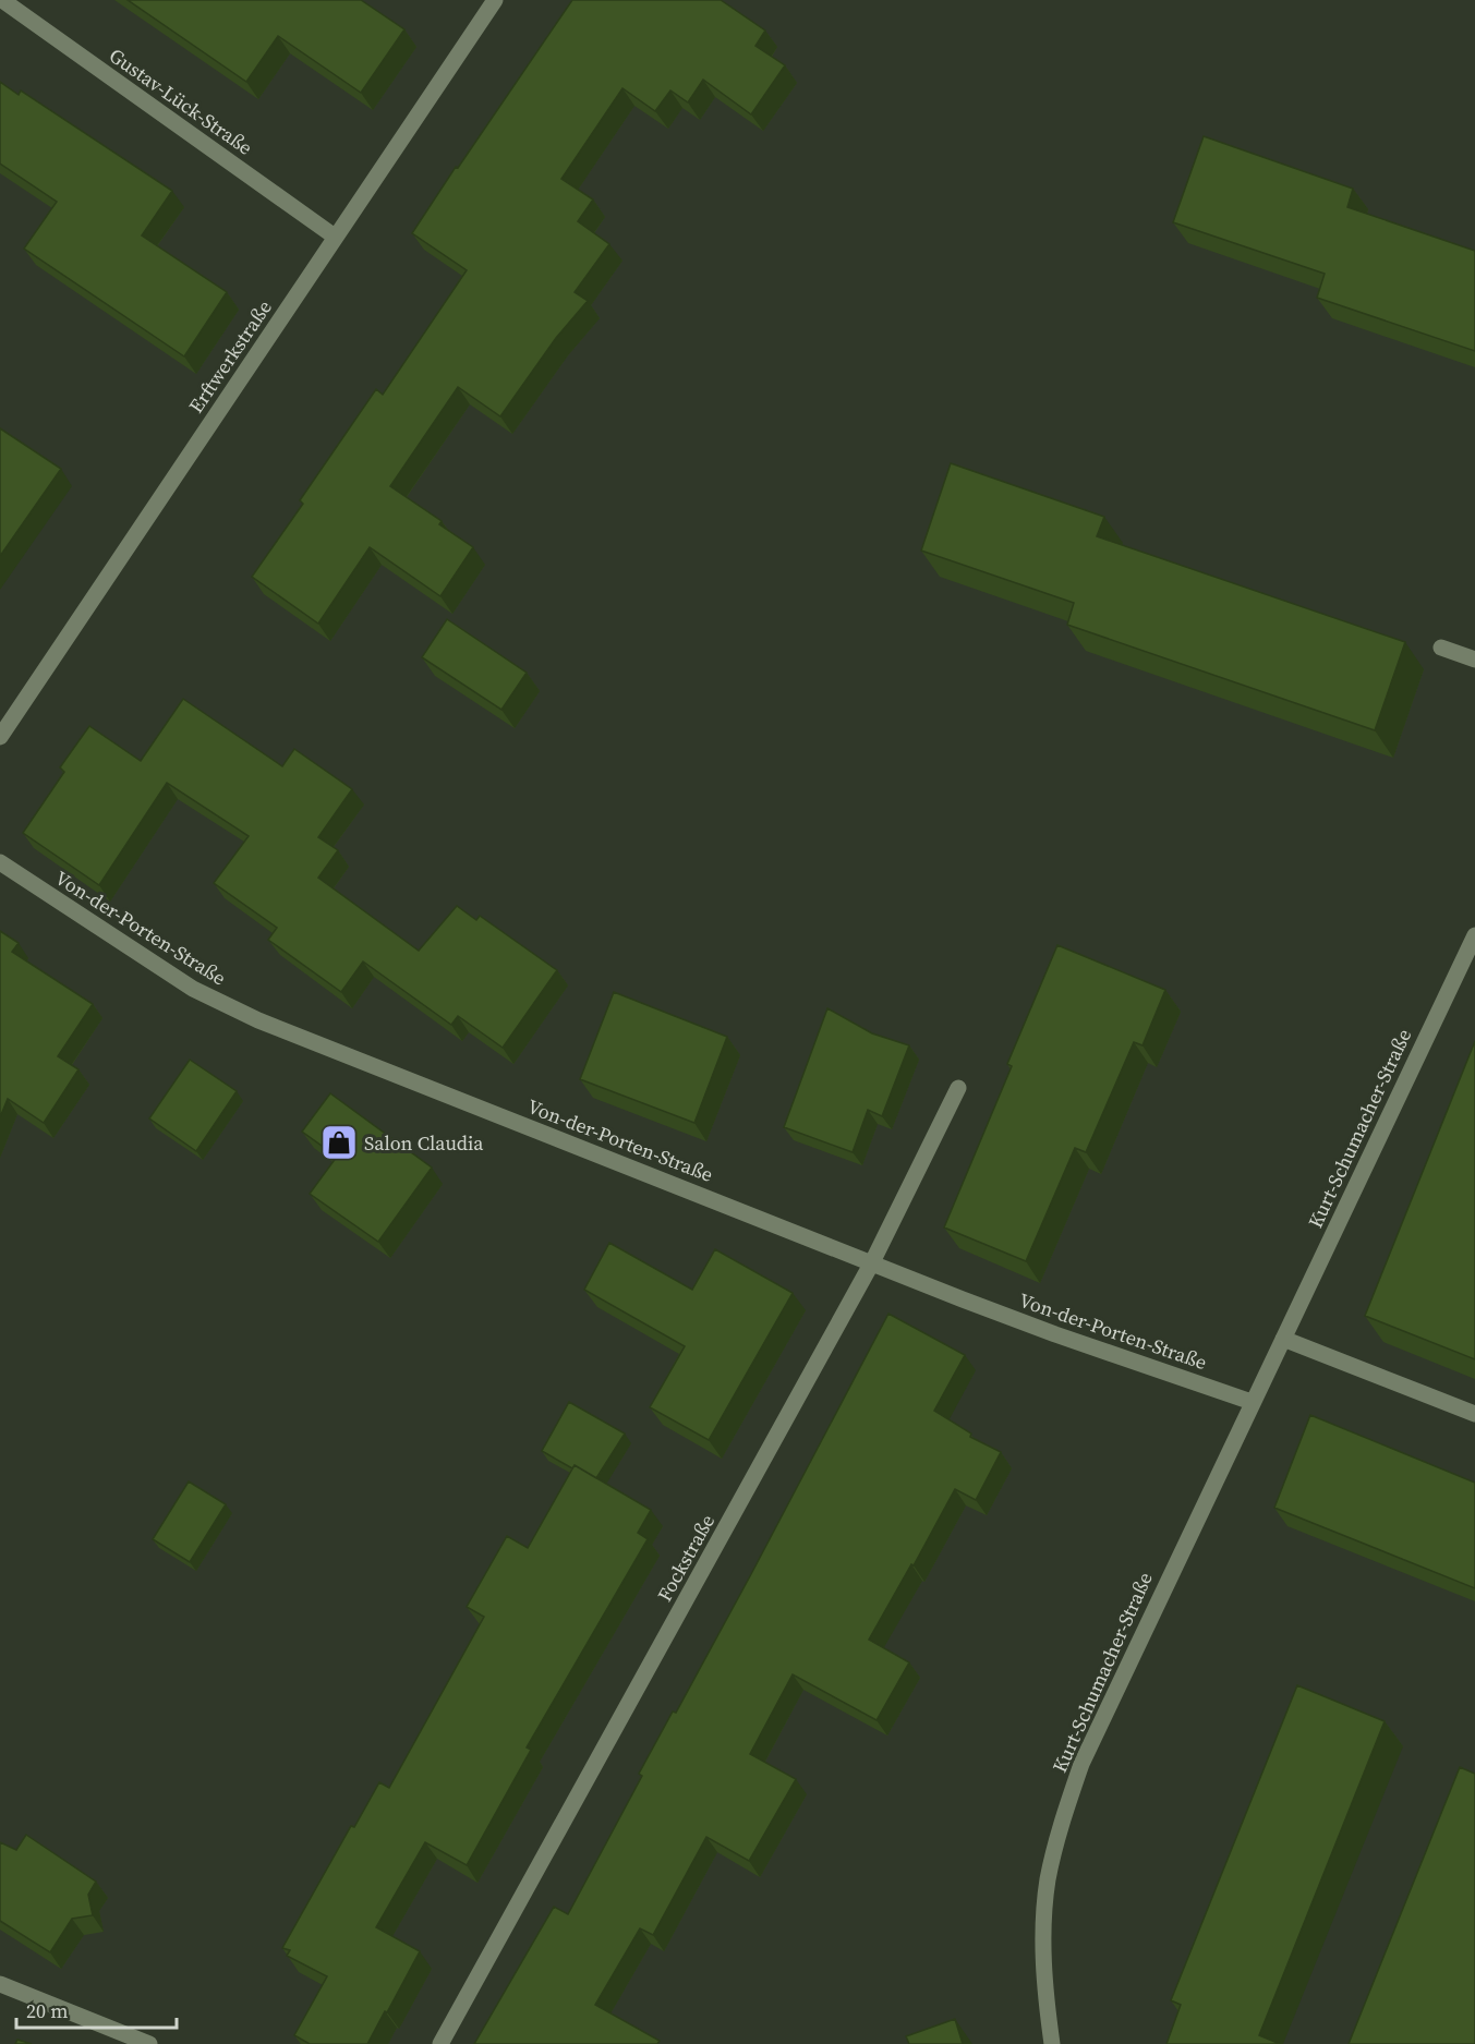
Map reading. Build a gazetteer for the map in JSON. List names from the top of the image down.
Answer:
{
  "streets": {
    "street": [
      "Gustav-Lück-Straße",
      "Erftwerkstraße",
      "Von-der-Porten-Straße",
      "Kurt-Schumacher-Straße",
      "Fockstraße"
    ]
  },
  "crossings": [
    ["Gustav-Lück-Straße", "Erftwerkstraße"],
    ["Von-der-Porten-Straße", "Kurt-Schumacher-Straße"],
    ["Von-der-Porten-Straße", "Fockstraße"]
  ],
  "places": {
    "shop": ["Salon Claudia"]
  },
  "scale_bar": "20 m"
}
